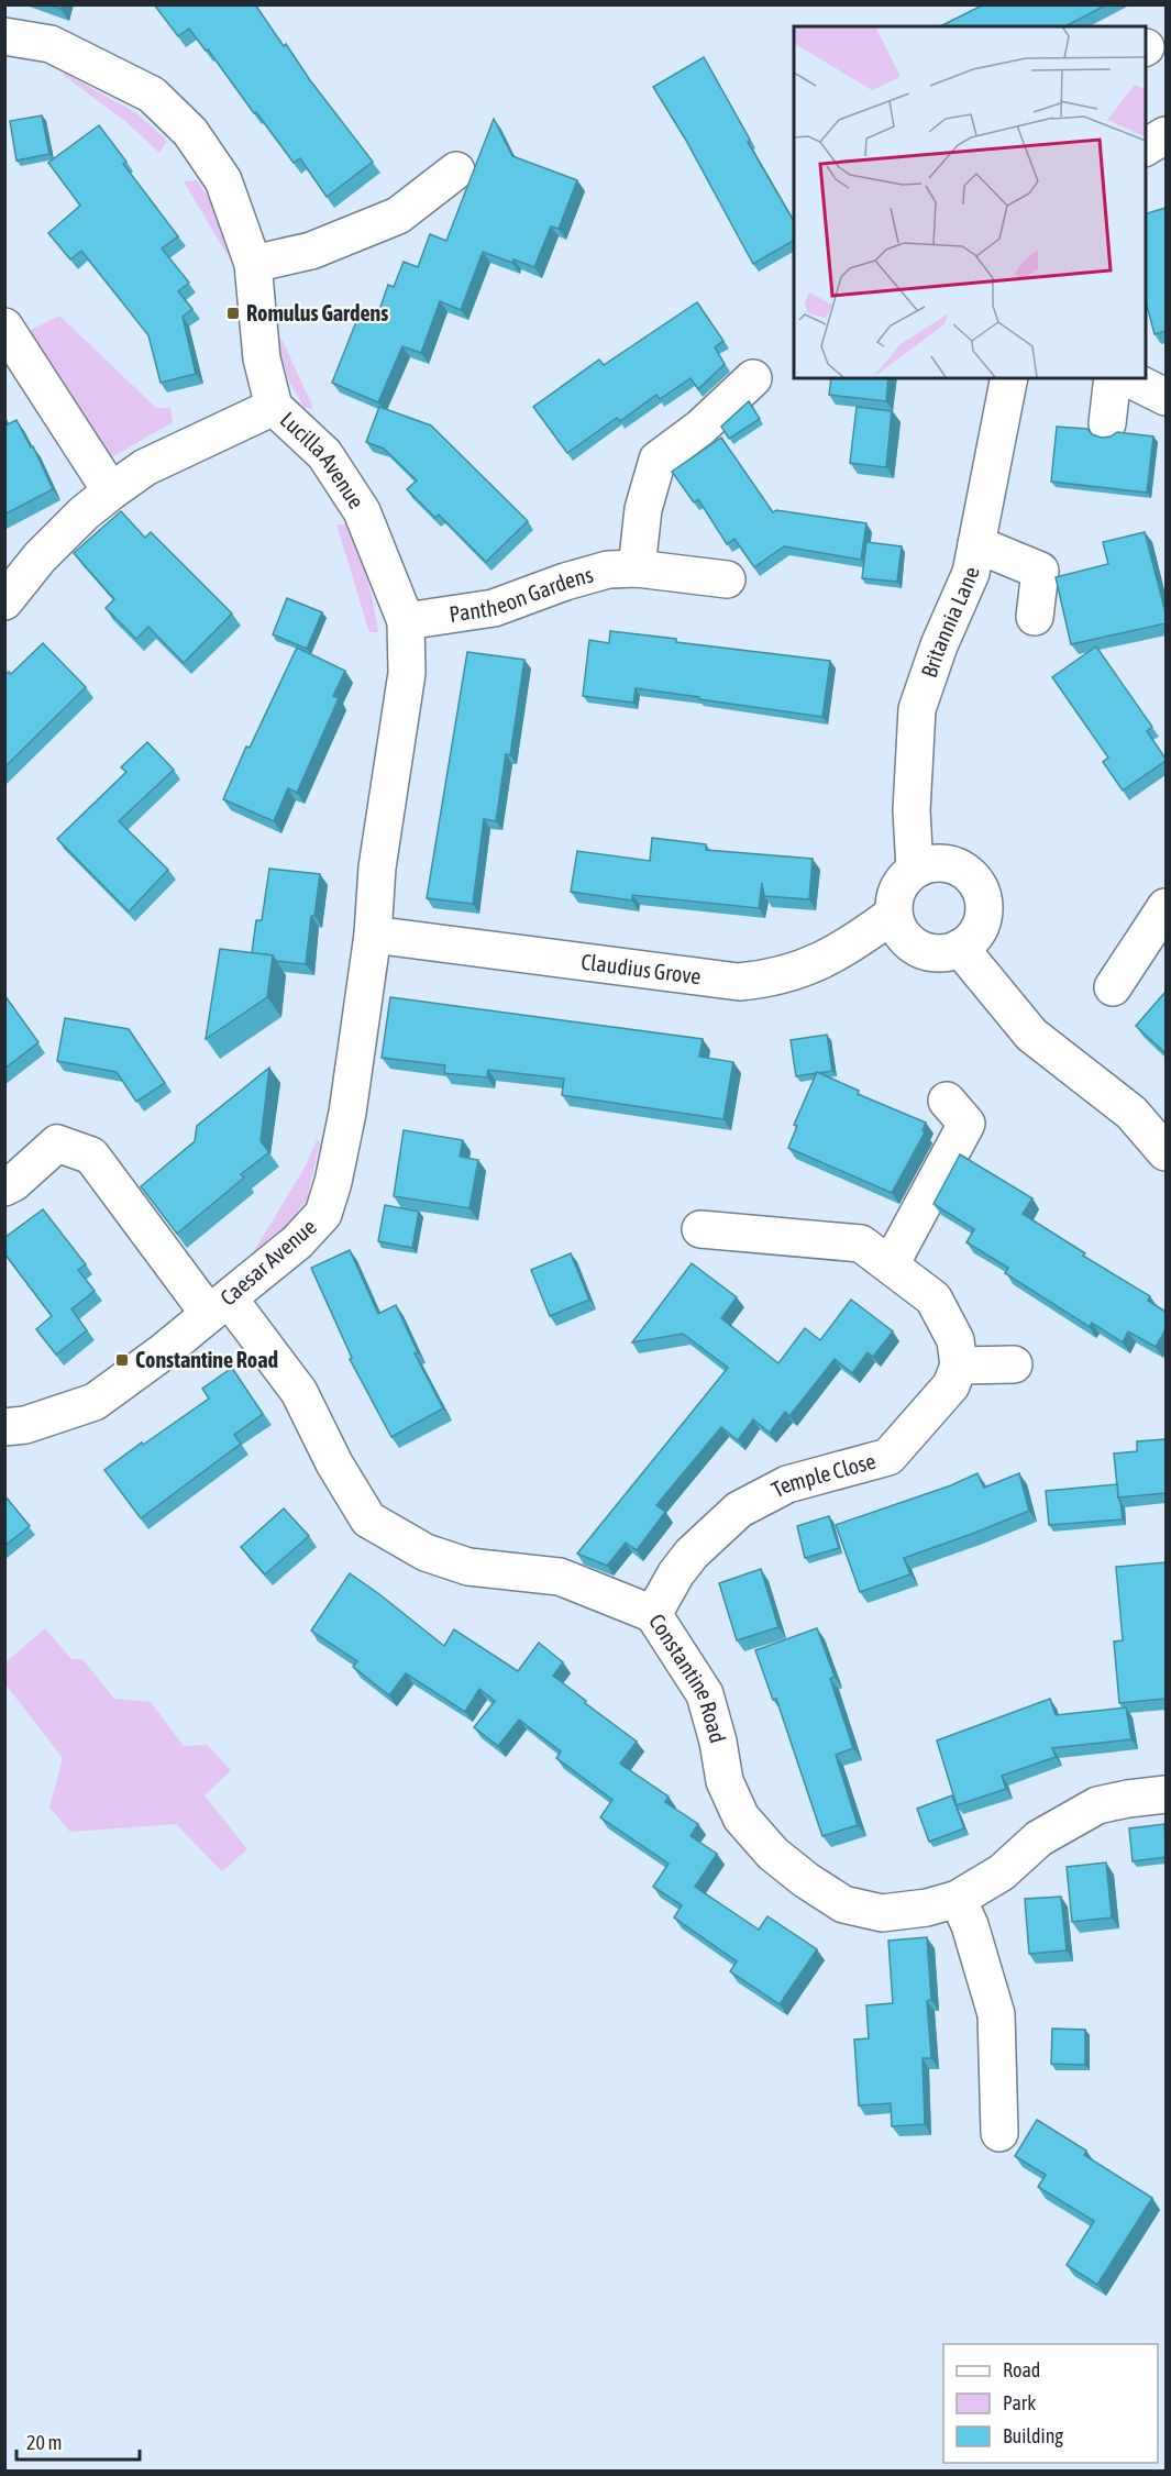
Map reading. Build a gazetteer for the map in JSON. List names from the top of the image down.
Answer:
{
  "streets": {
    "street": [
      "Lucilla Avenue",
      "Pantheon Gardens",
      "Britannia Lane",
      "Claudius Grove",
      "Caesar Avenue",
      "Temple Close",
      "Constantine Road"
    ]
  },
  "crossings": [
    ["Lucilla Avenue", "Pantheon Gardens"],
    ["Lucilla Avenue", "Claudius Grove"],
    ["Lucilla Avenue", "Caesar Avenue"],
    ["Britannia Lane", "Claudius Grove"],
    ["Claudius Grove", "Caesar Avenue"],
    ["Caesar Avenue", "Constantine Road"],
    ["Temple Close", "Constantine Road"]
  ],
  "places": {
    "transit": ["Romulus Gardens", "Constantine Road"]
  },
  "legend": ["Road", "Park", "Building"],
  "scale_bar": "20 m"
}
